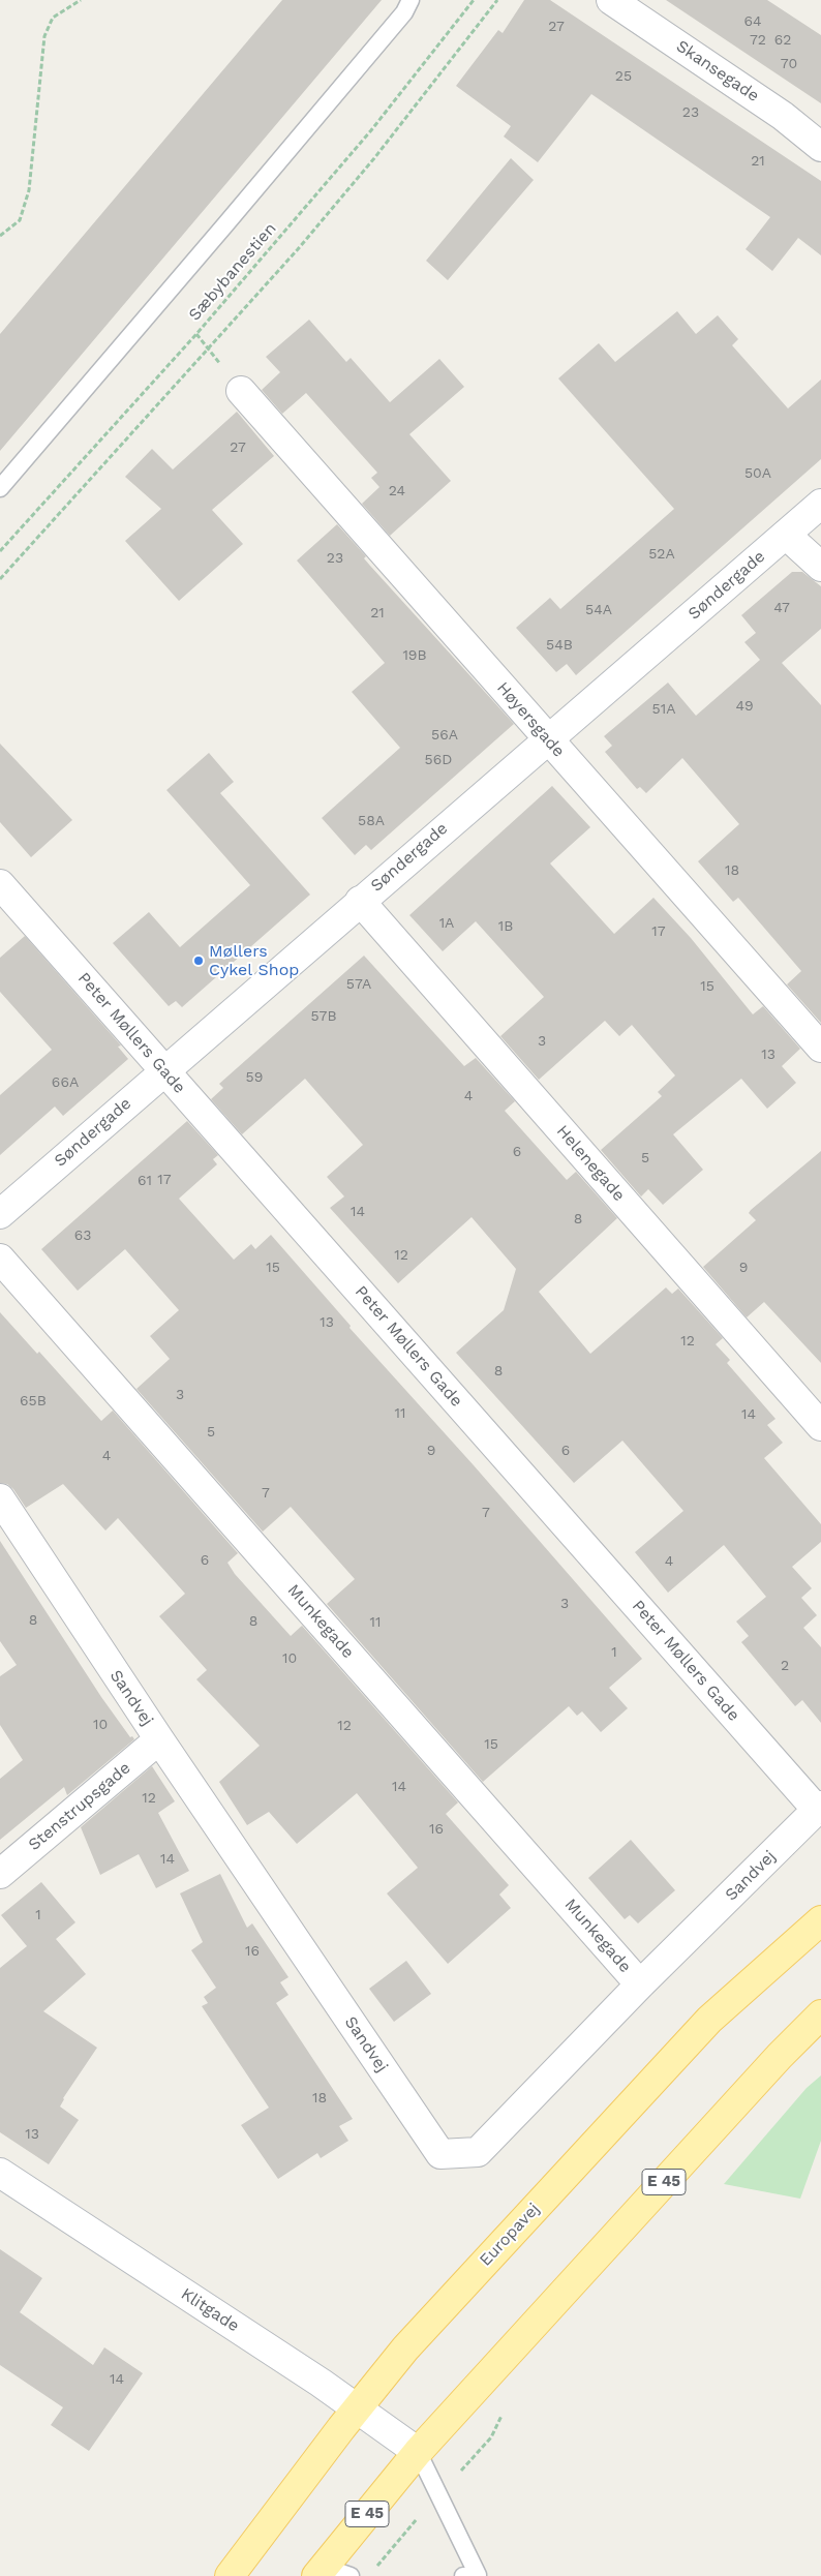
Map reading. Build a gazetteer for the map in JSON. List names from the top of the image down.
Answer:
{
  "streets": {
    "main road": ["E 45", "Europavej"],
    "street": [
      "Skansegade",
      "Søndergade",
      "Høyersgade",
      "Peter Møllers Gade",
      "Helenegade",
      "Munkegade",
      "Sandvej",
      "Stenstrupsgade",
      "Klitgade"
    ],
    "path": ["Sæbybanestien"]
  },
  "crossings": [
    ["Søndergade", "Høyersgade"],
    ["Søndergade", "Peter Møllers Gade"],
    ["Søndergade", "Helenegade"],
    ["Peter Møllers Gade", "Sandvej"],
    ["Munkegade", "Sandvej"],
    ["Sandvej", "Stenstrupsgade"],
    ["E 45", "Klitgade"],
    ["Europavej", "Klitgade"]
  ],
  "places": ["Møllers Cykel Shop"],
  "house_numbers": [
    "64",
    "27",
    "72",
    "62",
    "70",
    "25",
    "23",
    "21",
    "27",
    "50A",
    "24",
    "52A",
    "23",
    "47",
    "54A",
    "21",
    "54B",
    "19B",
    "49",
    "51A",
    "56A",
    "56D",
    "58A",
    "18",
    "1A",
    "1B",
    "17",
    "57A",
    "15",
    "57B",
    "3",
    "13",
    "59",
    "66A",
    "4",
    "6",
    "5",
    "17",
    "61",
    "14",
    "8",
    "63",
    "12",
    "15",
    "9",
    "13",
    "12",
    "8",
    "3",
    "65B",
    "11",
    "14",
    "5",
    "9",
    "6",
    "4",
    "7",
    "7",
    "6",
    "4",
    "3",
    "8",
    "8",
    "11",
    "1",
    "10",
    "2",
    "10",
    "12",
    "15",
    "14",
    "12",
    "16",
    "14",
    "1",
    "16",
    "18",
    "13",
    "14"
  ]
}
